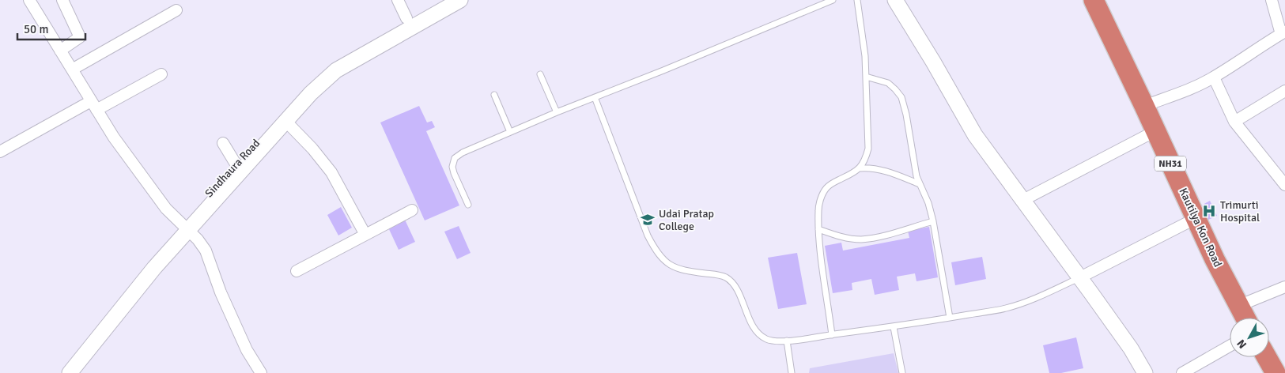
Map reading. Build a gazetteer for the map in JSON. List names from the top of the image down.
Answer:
{
  "streets": {
    "highway": ["NH31", "Kautilya Kon Road"],
    "street": ["Sindhaura Road"]
  },
  "places": {
    "hospital": ["Trimurti Hospital"],
    "school or university": ["Udai Pratap College"]
  },
  "scale_bar": "50 m",
  "north": "bottom left"
}
